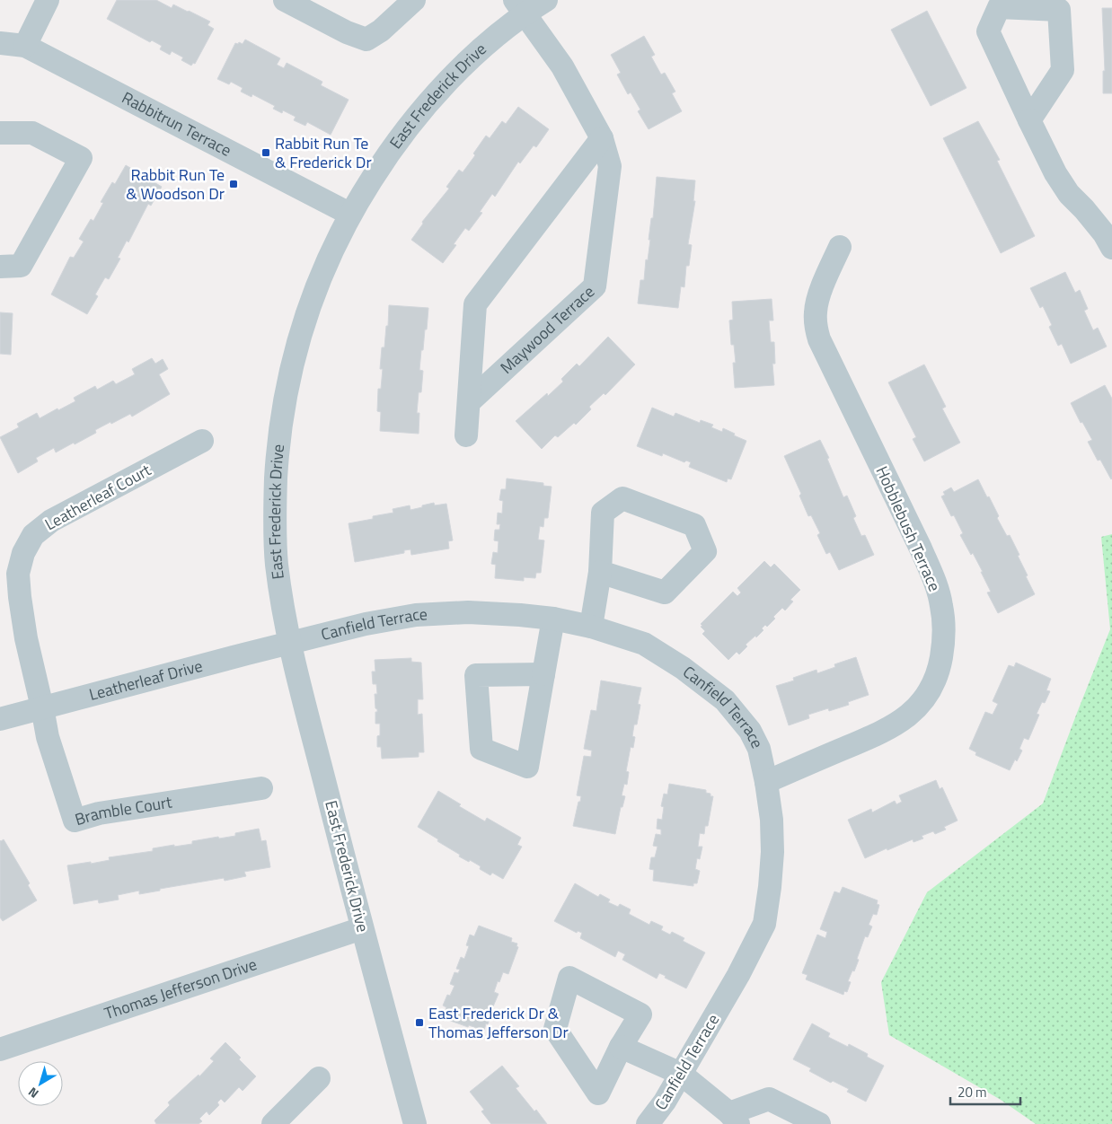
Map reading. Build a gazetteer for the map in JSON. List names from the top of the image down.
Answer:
{
  "streets": {
    "street": [
      "East Frederick Drive",
      "Rabbitrun Terrace",
      "Maywood Terrace",
      "Leatherleaf Court",
      "Hobblebush Terrace",
      "Canfield Terrace",
      "Leatherleaf Drive",
      "Bramble Court",
      "Thomas Jefferson Drive"
    ]
  },
  "crossings": [
    ["East Frederick Drive", "Rabbitrun Terrace"],
    ["East Frederick Drive", "Maywood Terrace"],
    ["East Frederick Drive", "Canfield Terrace"],
    ["East Frederick Drive", "Leatherleaf Drive"],
    ["East Frederick Drive", "Thomas Jefferson Drive"],
    ["Leatherleaf Court", "Leatherleaf Drive"],
    ["Leatherleaf Court", "Bramble Court"],
    ["Hobblebush Terrace", "Canfield Terrace"],
    ["Canfield Terrace", "Leatherleaf Drive"],
    ["Leatherleaf Drive", "Bramble Court"]
  ],
  "places": {
    "transit": ["Rabbit Run Te & Frederick Dr", "Rabbit Run Te & Woodson Dr", "East Frederick Dr & Thomas Jefferson Dr"]
  },
  "scale_bar": "20 m",
  "north": "bottom left"
}
